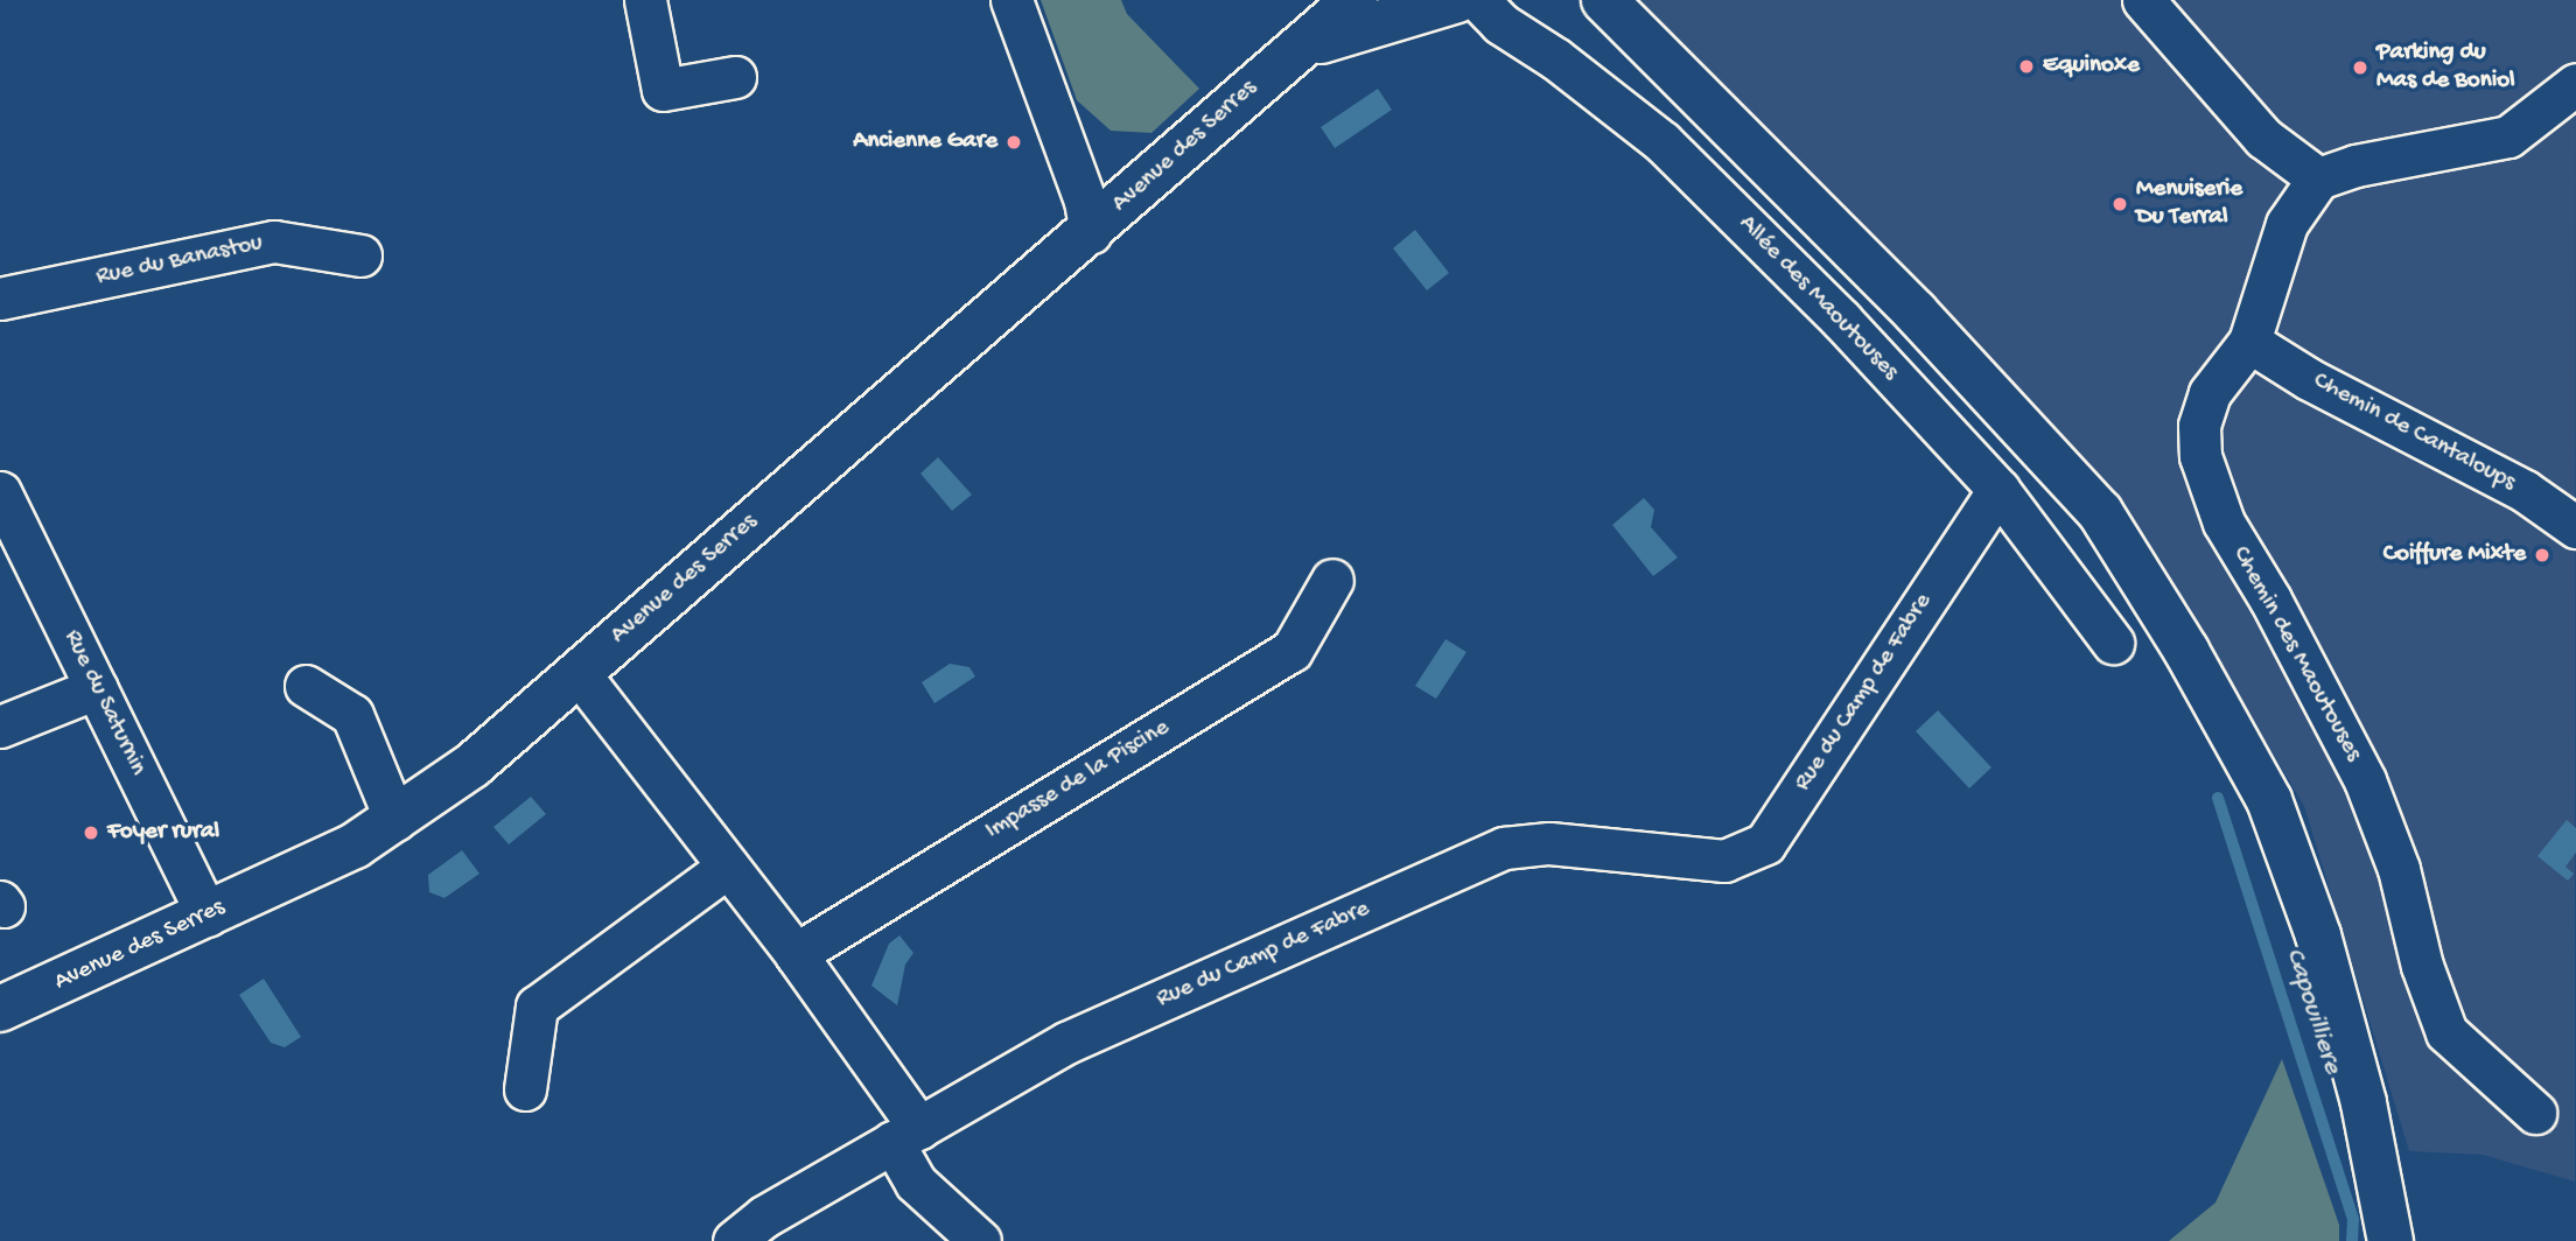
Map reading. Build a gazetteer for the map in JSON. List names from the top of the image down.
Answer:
{
  "streets": {
    "street": [
      "Avenue des Serres",
      "Rue du Banastou",
      "Allée des Maoutouses",
      "Chemin de Cantaloups",
      "Chemin des Maoutouses",
      "Rue du Camp de Fabre",
      "Rue du Saturnin",
      "Impasse de la Piscine"
    ]
  },
  "crossings": [
    ["Avenue des Serres", "Rue du Saturnin"],
    ["Allée des Maoutouses", "Rue du Camp de Fabre"],
    ["Chemin de Cantaloups", "Chemin des Maoutouses"]
  ],
  "water": ["Capouilliere"],
  "places": [
    "Equinoxe",
    "Parking du Mas de Boniol",
    "Ancienne Gare",
    "Menuiserie Du Terral",
    "Coiffure Mixte",
    "Foyer rural"
  ]
}
